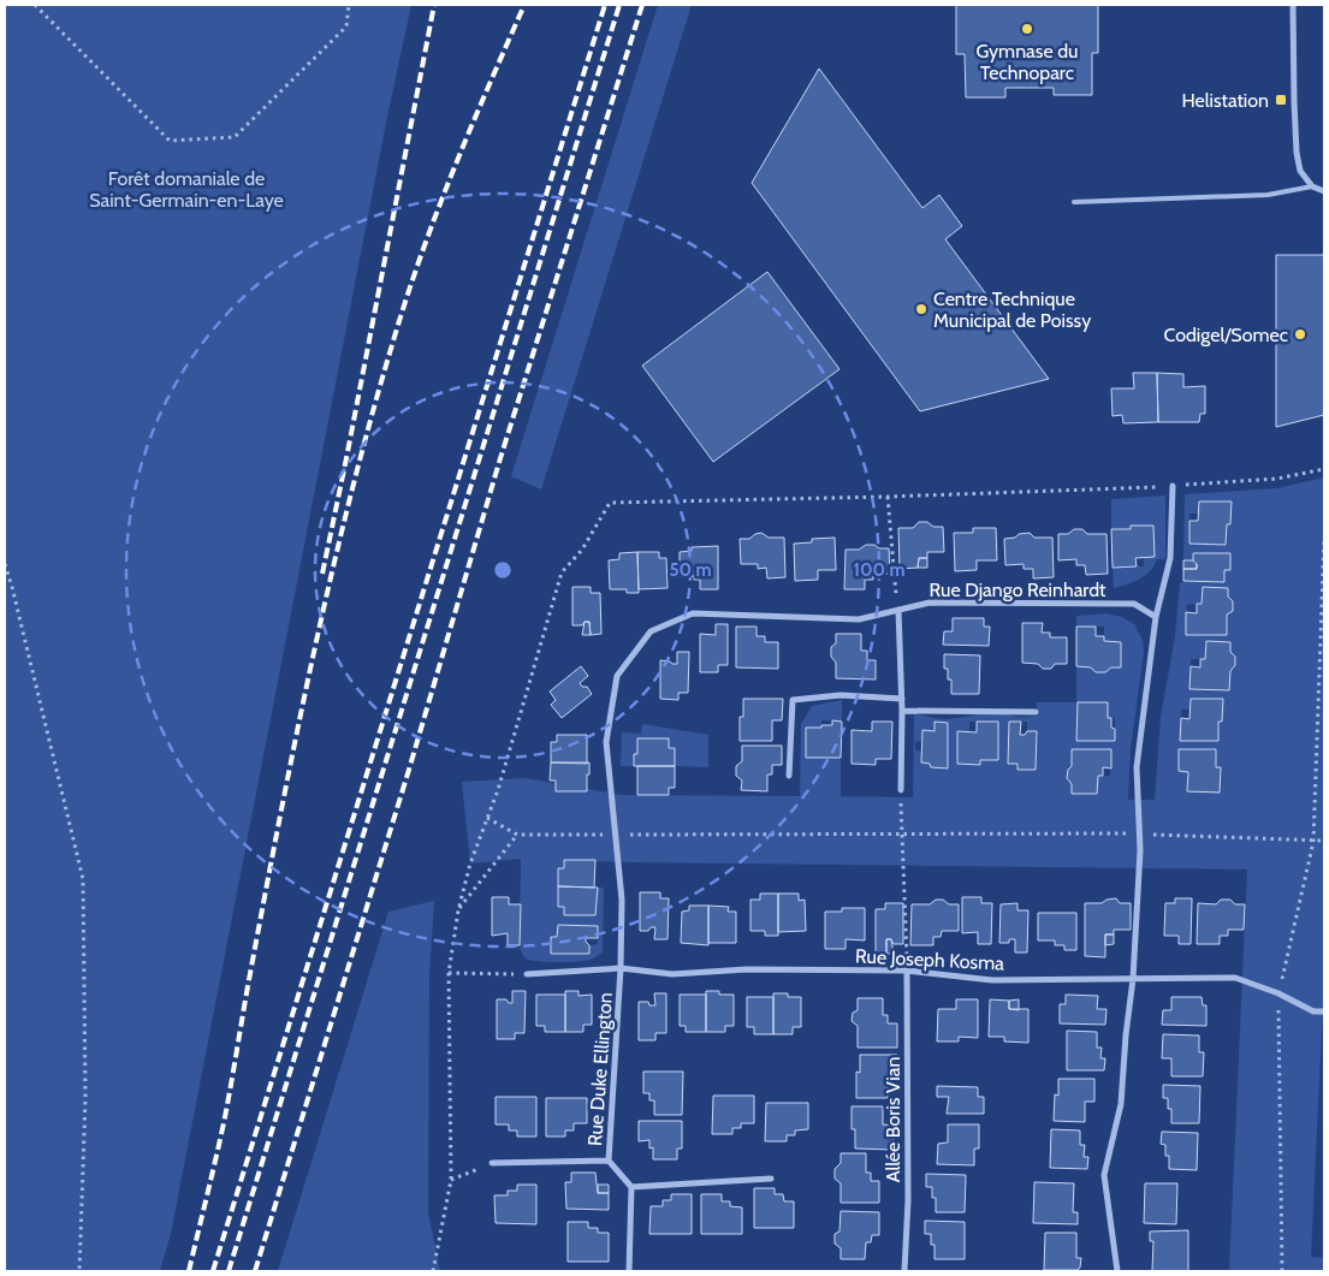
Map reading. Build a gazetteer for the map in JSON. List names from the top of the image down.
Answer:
{
  "streets": {
    "street": [
      "Rue Django Reinhardt",
      "Rue Joseph Kosma",
      "Rue Duke Ellington",
      "Allée Boris Vian"
    ]
  },
  "crossings": [
    ["Rue Django Reinhardt", "Rue Joseph Kosma"],
    ["Rue Django Reinhardt", "Rue Duke Ellington"],
    ["Rue Joseph Kosma", "Rue Duke Ellington"],
    ["Rue Joseph Kosma", "Allée Boris Vian"]
  ],
  "parks": ["Forêt domaniale de Saint-Germain-en-Laye"],
  "places": {
    "other": ["Gymnase du Technoparc", "Centre Technique Municipal de Poissy", "Codigel/Somec"],
    "transit": ["Helistation"]
  },
  "rings": ["50 m", "100 m"]
}
